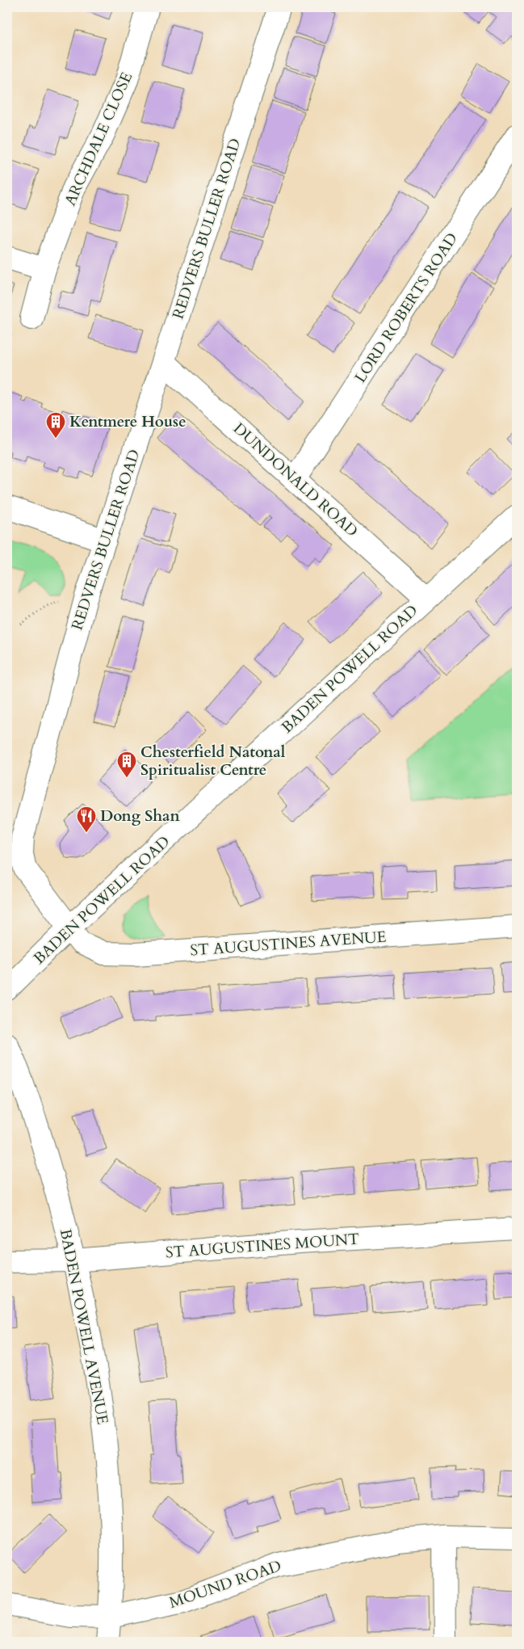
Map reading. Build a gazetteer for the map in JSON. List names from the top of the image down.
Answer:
{
  "streets": {
    "street": [
      "ARCHDALE CLOSE",
      "REDVERS BULLER ROAD",
      "LORD ROBERTS ROAD",
      "DUNDONALD ROAD",
      "BADEN POWELL ROAD",
      "ST AUGUSTINES AVENUE",
      "ST AUGUSTINES MOUNT",
      "BADEN POWELL AVENUE",
      "MOUND ROAD"
    ]
  },
  "crossings": [
    ["REDVERS BULLER ROAD", "DUNDONALD ROAD"],
    ["REDVERS BULLER ROAD", "BADEN POWELL ROAD"],
    ["REDVERS BULLER ROAD", "ST AUGUSTINES AVENUE"],
    ["LORD ROBERTS ROAD", "DUNDONALD ROAD"],
    ["DUNDONALD ROAD", "BADEN POWELL ROAD"],
    ["BADEN POWELL ROAD", "ST AUGUSTINES AVENUE"],
    ["ST AUGUSTINES MOUNT", "BADEN POWELL AVENUE"],
    ["BADEN POWELL AVENUE", "MOUND ROAD"]
  ],
  "places": {
    "building": ["Kentmere House", "Chesterfield Natonal Spiritualist Centre"],
    "restaurant": ["Dong Shan"]
  }
}
